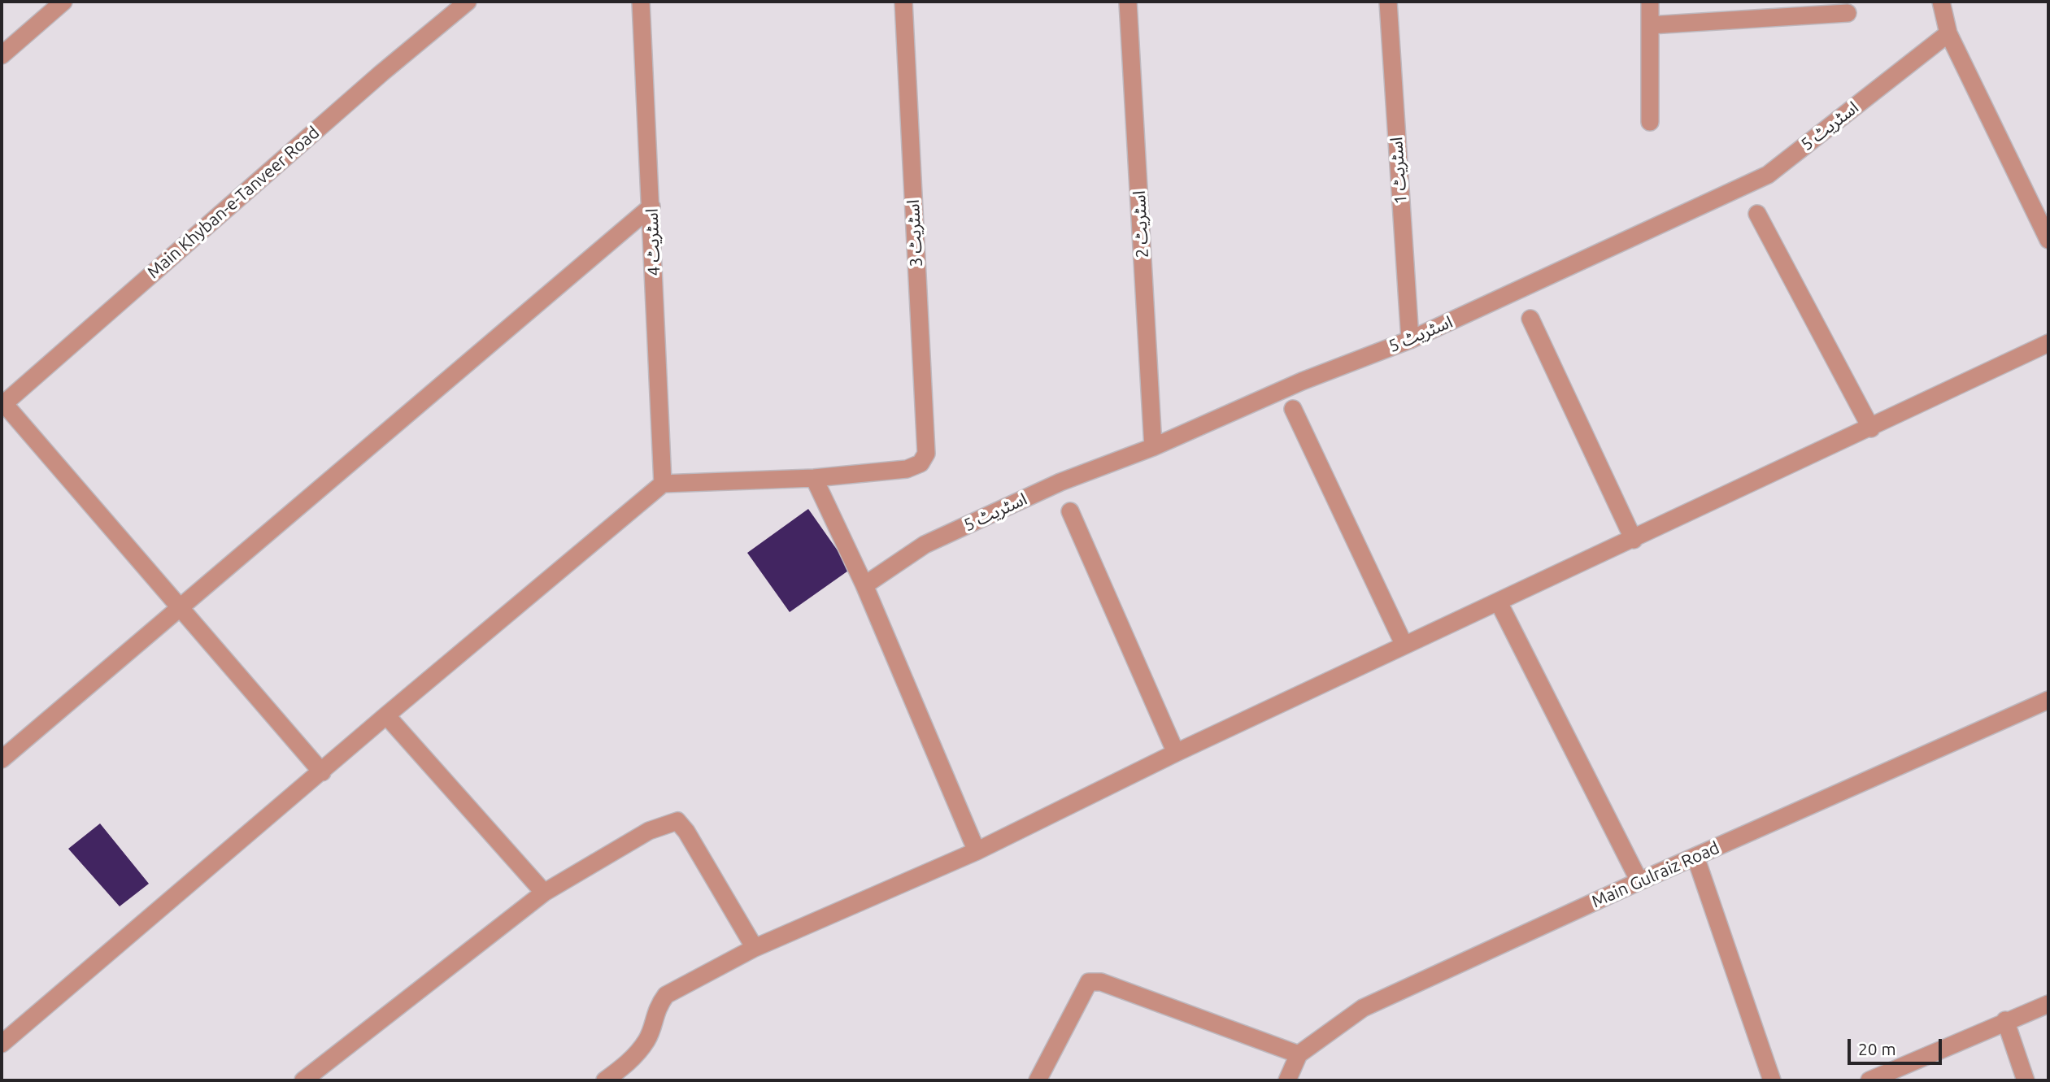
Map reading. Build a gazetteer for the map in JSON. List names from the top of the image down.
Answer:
{
  "streets": {
    "street": [
      "اسٹریٹ 5",
      "اسٹریٹ 1",
      "Main Khyban-e-Tanveer Road",
      "اسٹریٹ 2",
      "اسٹریٹ 3",
      "اسٹریٹ 4",
      "Main Gulraiz Road"
    ]
  },
  "crossings": [
    ["اسٹریٹ 5", "اسٹریٹ 1"],
    ["اسٹریٹ 5", "اسٹریٹ 2"]
  ],
  "scale_bar": "20 m"
}
